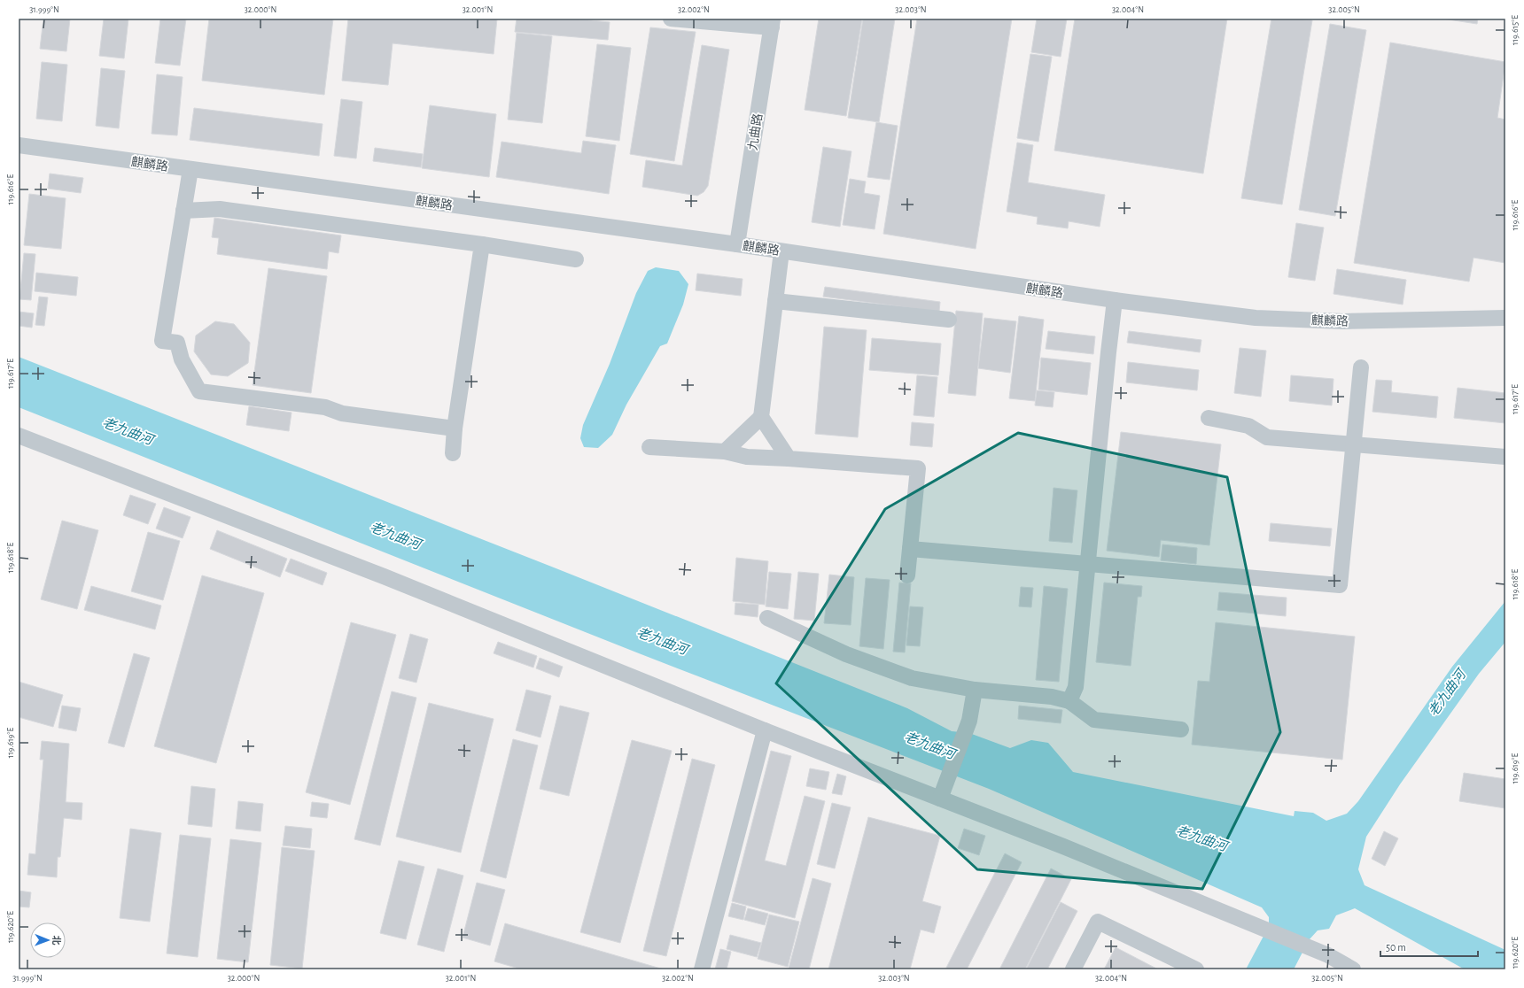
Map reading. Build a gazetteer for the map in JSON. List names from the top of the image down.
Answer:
{
  "streets": {
    "street": ["九曲路", "麒麟路"]
  },
  "crossings": [
    ["九曲路", "麒麟路"]
  ],
  "water": ["老九曲河"],
  "scale_bar": "50 m",
  "north": "right",
  "coordinates": [
    "31.999°N",
    "32.000°N",
    "32.001°N",
    "32.002°N",
    "32.003°N",
    "32.004°N",
    "32.005°N",
    "119.615°E",
    "119.616°E",
    "119.617°E",
    "119.618°E",
    "119.619°E",
    "119.620°E"
  ]
}
